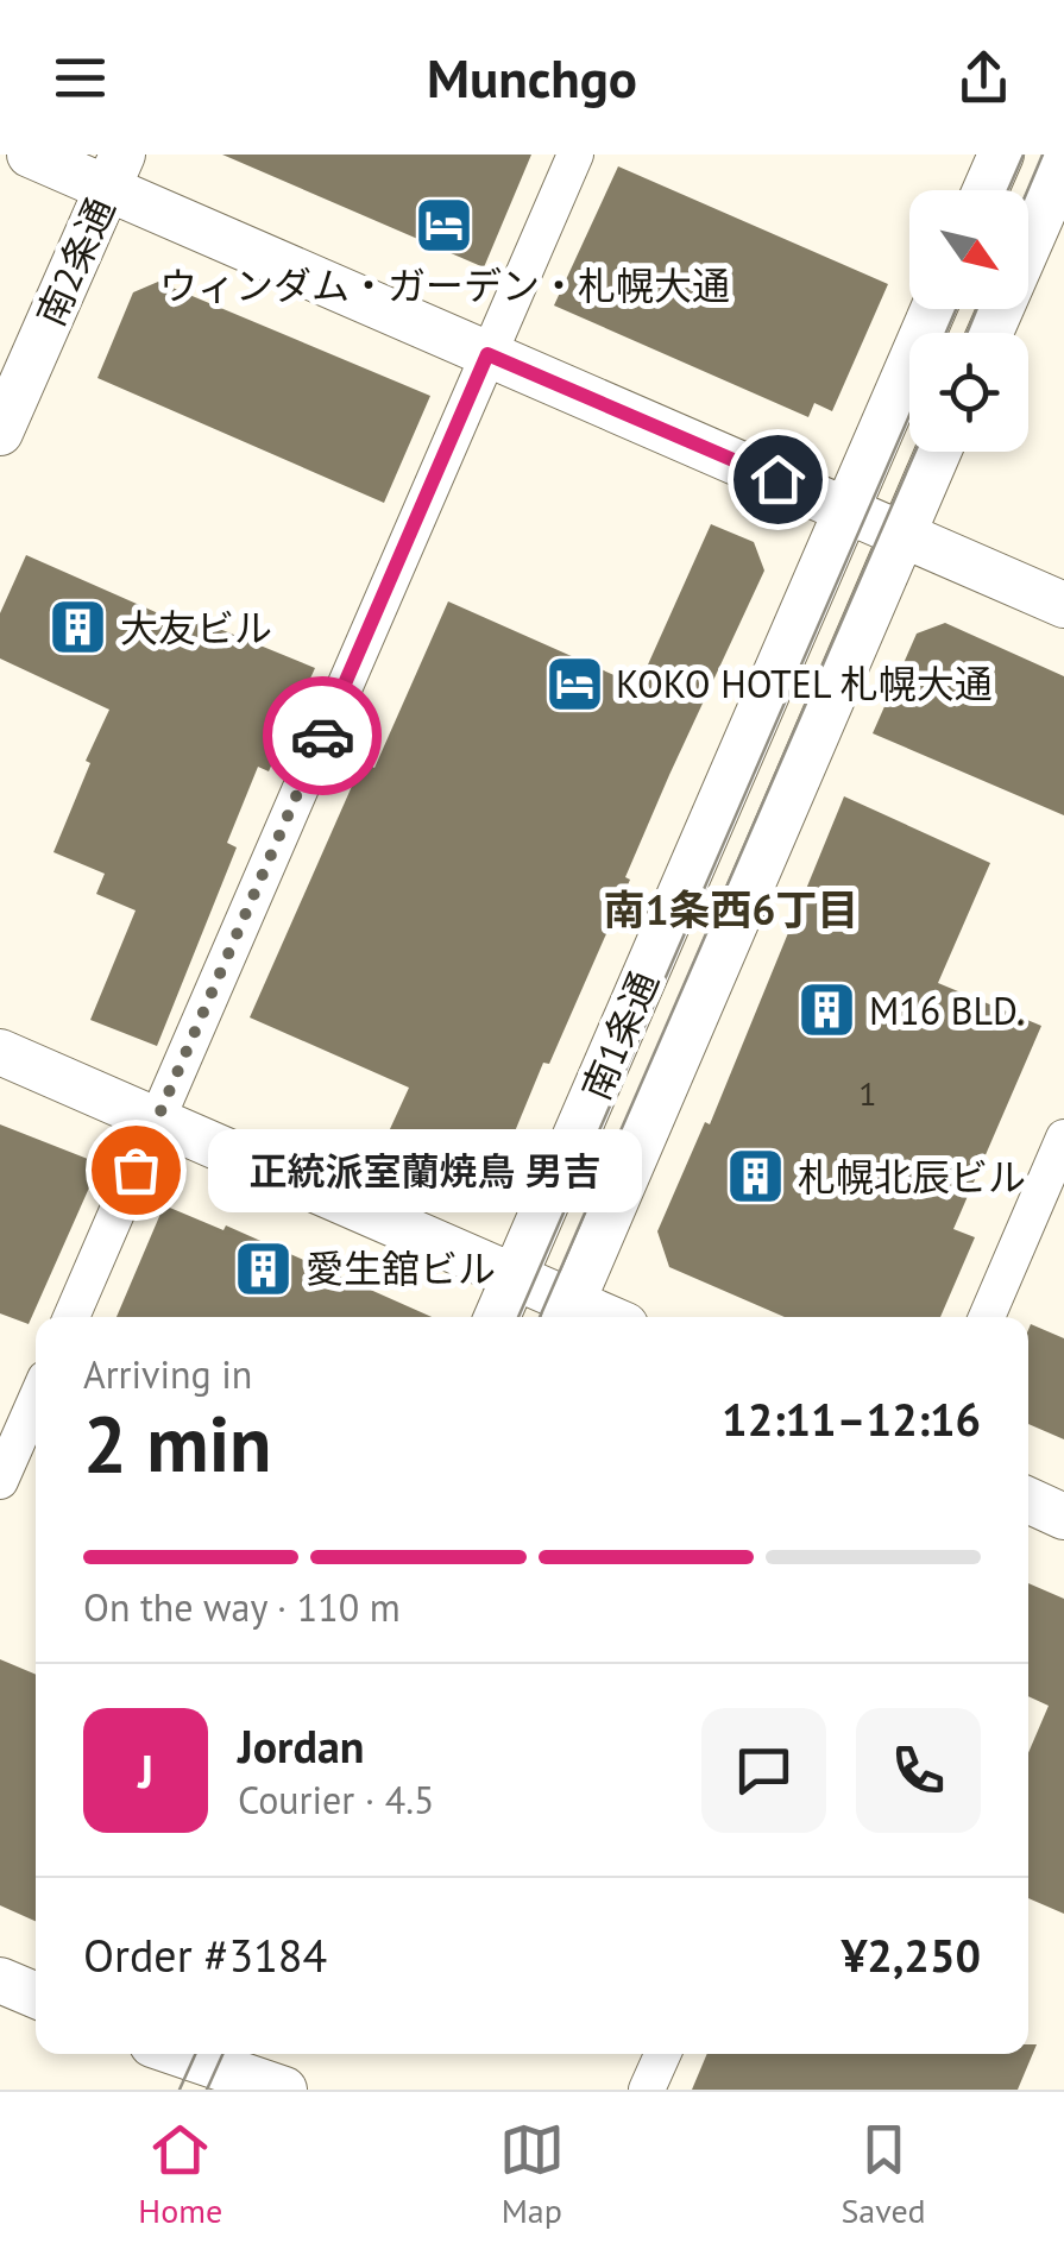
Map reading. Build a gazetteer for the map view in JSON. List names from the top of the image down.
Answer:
{
  "streets": {
    "street": ["南2条通", "南1条通"]
  },
  "districts": ["南1条西6丁目"],
  "places": {
    "hotel": ["ウィンダム・ガーデン・札幌大通", "KOKO HOTEL 札幌大通"],
    "building": [
      "大友ビル",
      "M16 BLD.",
      "札幌北辰ビル",
      "愛生舘ビル"
    ],
    "other": ["正統派室蘭焼鳥 男吉"]
  },
  "house_numbers": ["1"],
  "north": "bottom right",
  "page": {
    "header": "Munchgo",
    "bubble": "正統派室蘭焼鳥 男吉",
    "heading": ["2 min", "Arriving in", "12:11–12:16"],
    "panel": [
      "Jordan",
      "Courier · 4.5",
      "Order #3184",
      "¥2,250"
    ],
    "bar": "On the way · 110 m",
    "round": "J",
    "tabs": ["Home", "Map", "Saved"]
  }
}
